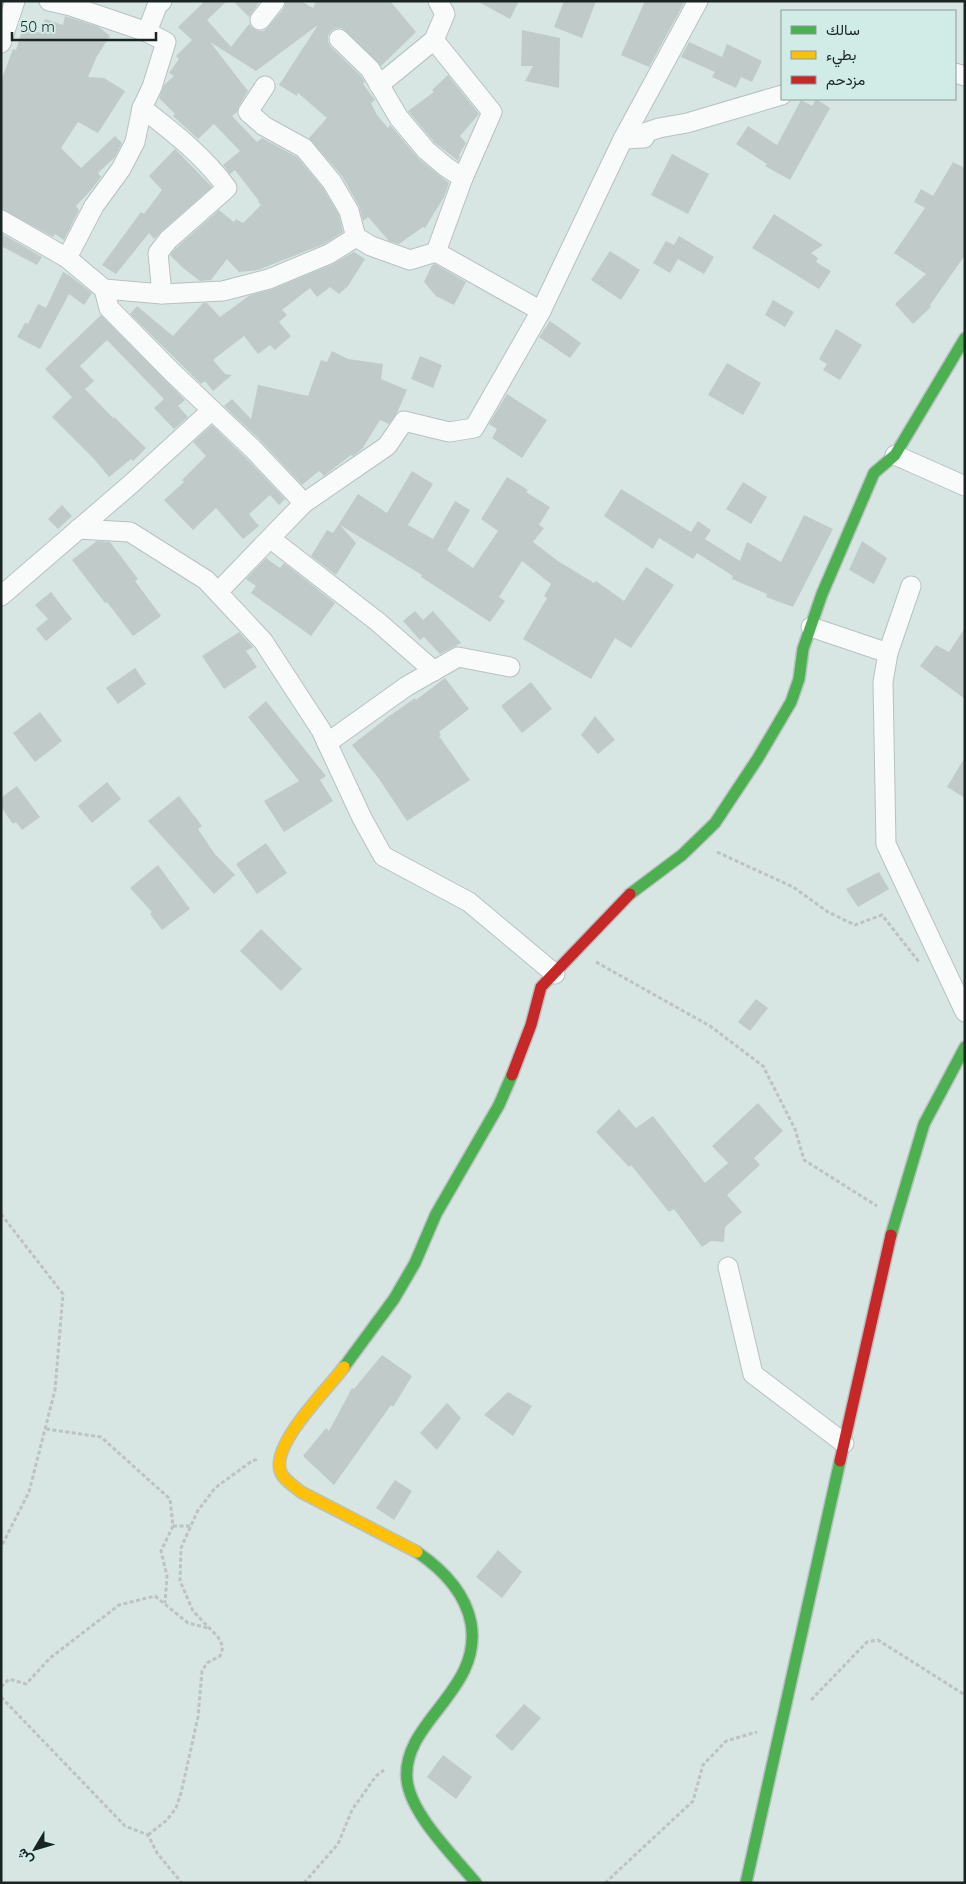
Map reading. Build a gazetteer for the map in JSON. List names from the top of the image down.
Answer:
{
  "legend": ["سالك", "بطيء", "مزدحم"],
  "scale_bar": "50 m",
  "north": "bottom left"
}
